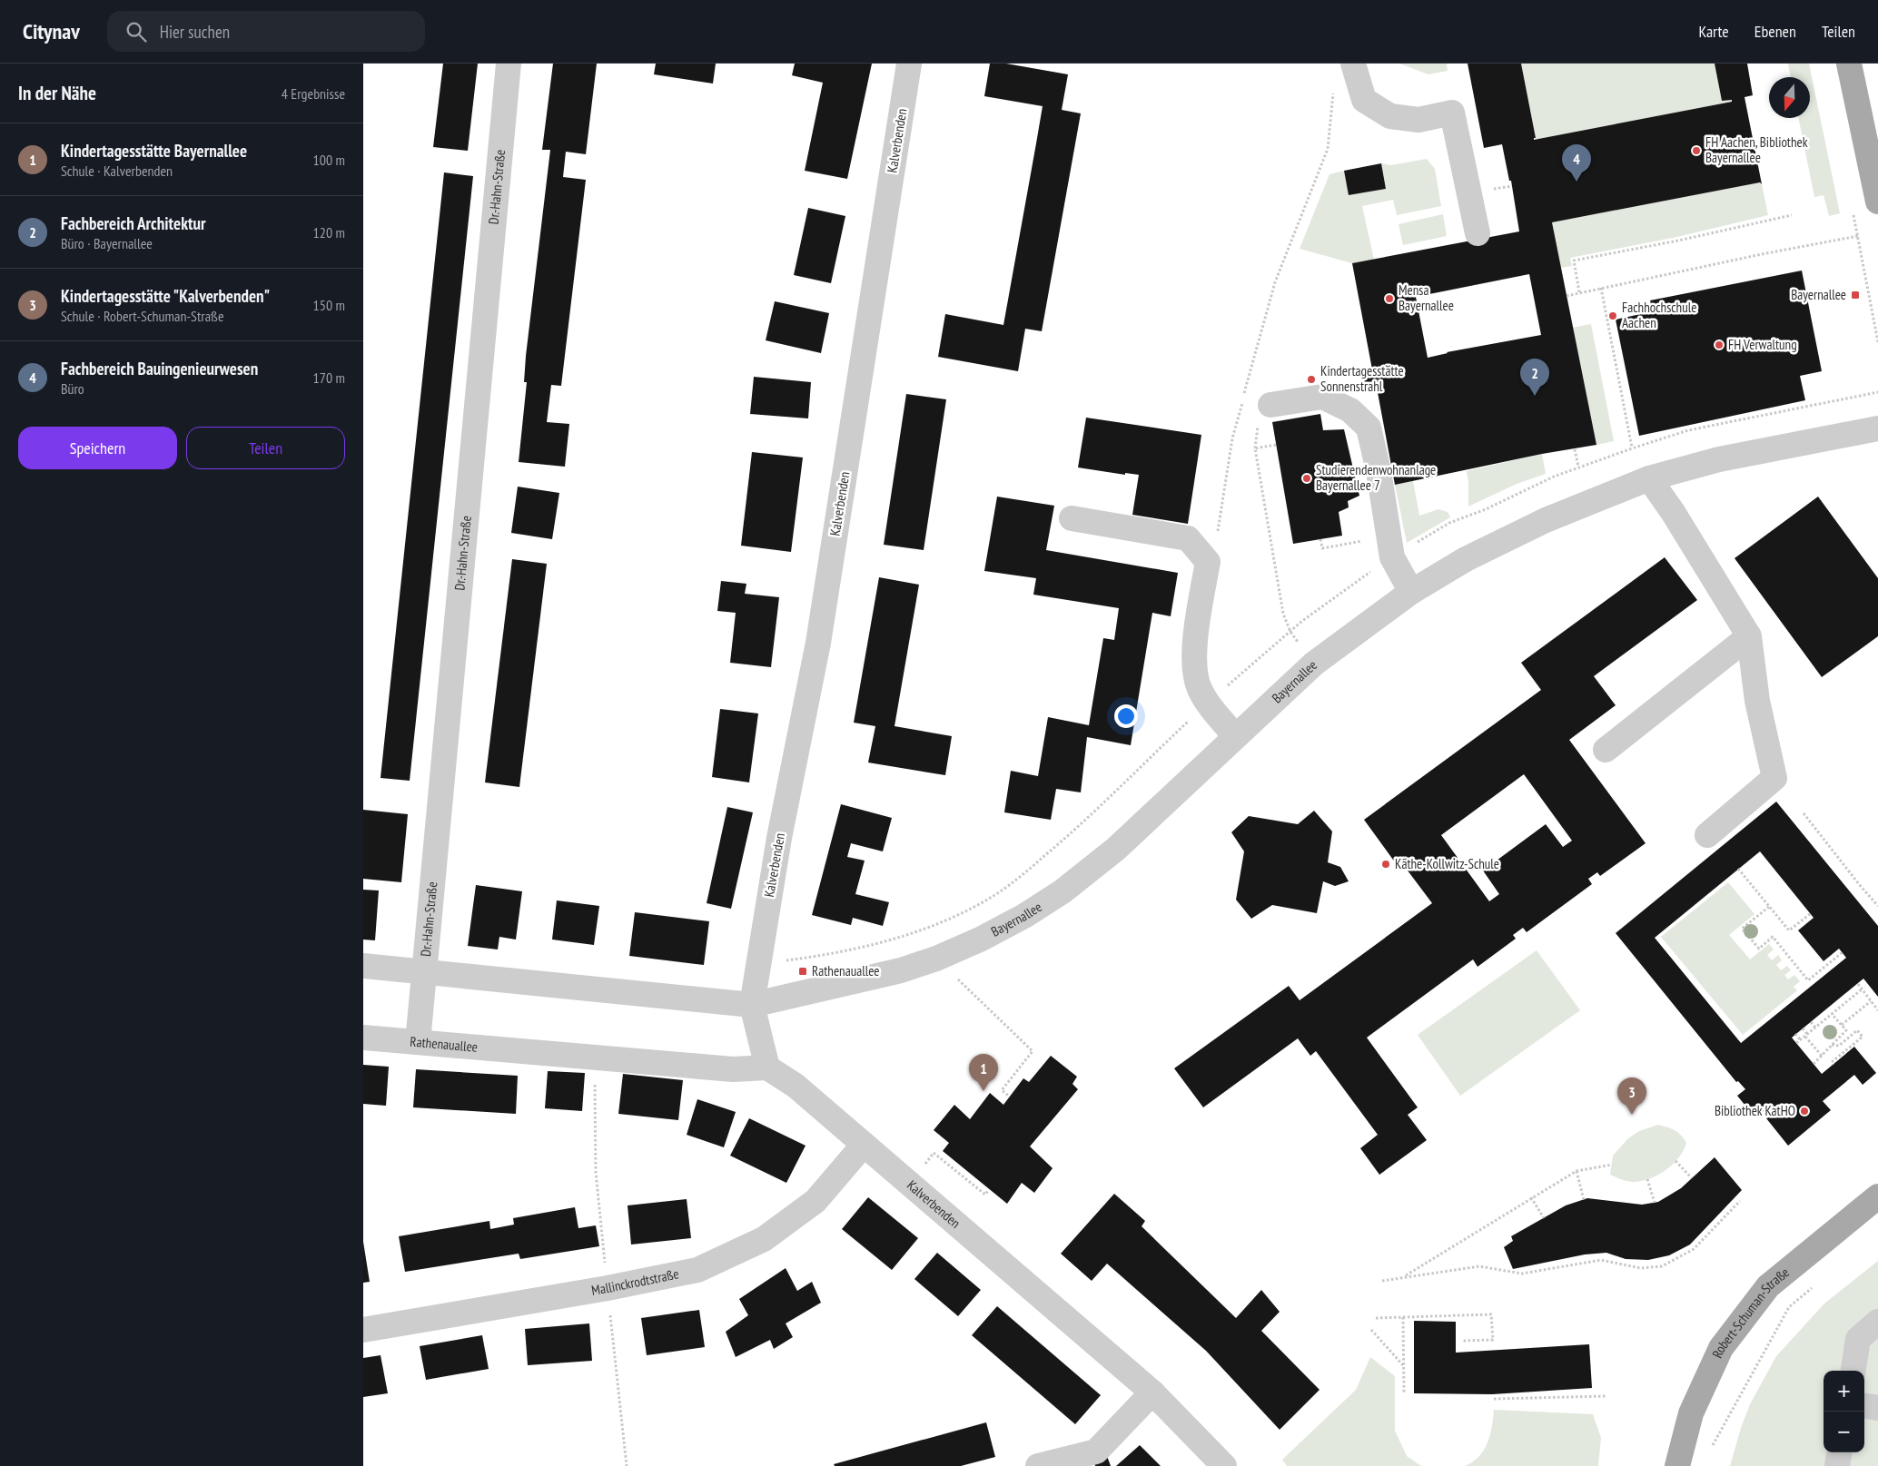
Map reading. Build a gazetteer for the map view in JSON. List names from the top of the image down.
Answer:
{
  "streets": {
    "main road": ["Robert-Schuman-Straße"],
    "street": [
      "Kalverbenden",
      "Dr.-Hahn-Straße",
      "Bayernallee",
      "Rathenauallee",
      "Mallinckrodtstraße"
    ]
  },
  "crossings": [
    ["Kalverbenden", "Bayernallee"],
    ["Kalverbenden", "Rathenauallee"],
    ["Kalverbenden", "Mallinckrodtstraße"],
    ["Dr.-Hahn-Straße", "Rathenauallee"]
  ],
  "places": {
    "other": [
      "FH Aachen, Bibliothek Bayernallee",
      "Mensa Bayernallee",
      "Fachhochschule Aachen",
      "FH Verwaltung",
      "Kindertagesstätte Sonnenstrahl",
      "Studierendenwohnanlage Bayernallee 7",
      "Käthe-Kollwitz-Schule",
      "Bibliothek KatHO"
    ],
    "transit": ["Bayernallee", "Rathenauallee"]
  },
  "north": "bottom",
  "page": {
    "header": "Citynav",
    "search": "Hier suchen",
    "nav": ["Karte", "Ebenen", "Teilen"],
    "heading": ["In der Nähe", "4 Ergebnisse"],
    "list": [
      {
        "mark": "1",
        "name": "Kindertagesstätte Bayernallee",
        "note": "Schule · Kalverbenden",
        "value": "100 m"
      },
      {
        "mark": "2",
        "name": "Fachbereich Architektur",
        "note": "Büro · Bayernallee",
        "value": "120 m"
      },
      {
        "mark": "3",
        "name": "Kindertagesstätte \"Kalverbenden\"",
        "note": "Schule · Robert-Schuman-Straße",
        "value": "150 m"
      },
      {
        "mark": "4",
        "name": "Fachbereich Bauingenieurwesen",
        "note": "Büro",
        "value": "170 m"
      }
    ],
    "pins": [
      "4",
      "2",
      "1",
      "3"
    ],
    "buttons": ["Speichern", "Teilen"],
    "map_buttons": ["+", "−"]
  }
}
